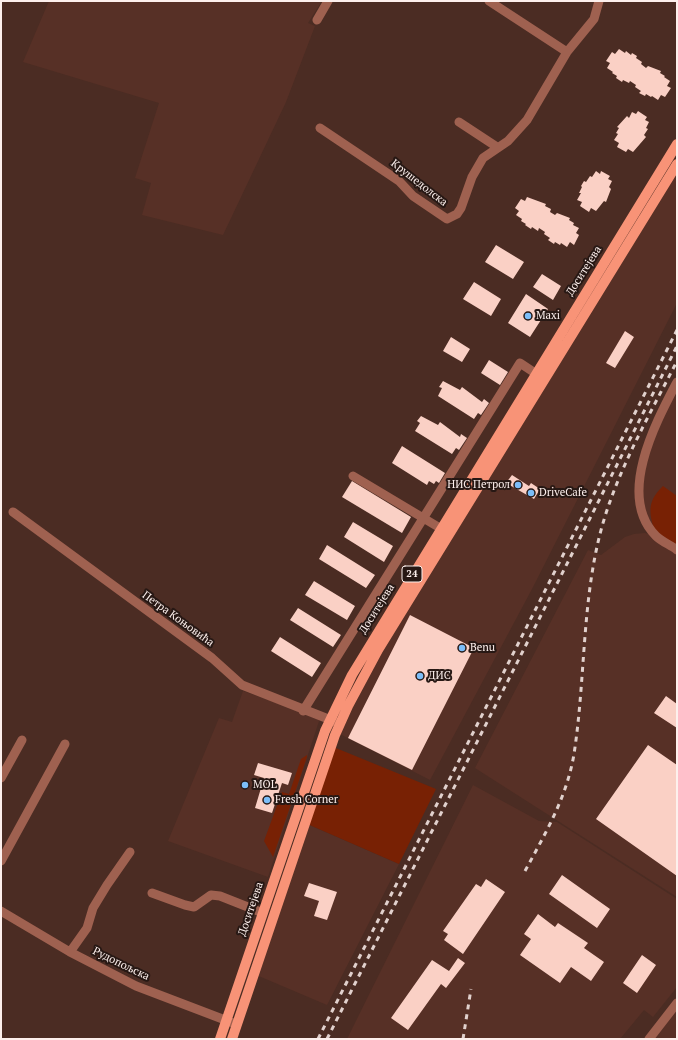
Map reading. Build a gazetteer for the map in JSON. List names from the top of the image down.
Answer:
{
  "streets": {
    "main road": ["Доситејева", "24"],
    "street": ["Крушедолска", "Петра Коњовића", "Рудопољска"]
  },
  "crossings": [
    ["Доситејева", "Петра Коњовића"],
    ["Доситејева", "Рудопољска"]
  ],
  "places": [
    "Maxi",
    "НИС Петрол",
    "DriveCafe",
    "Benu",
    "ДИС",
    "MOL",
    "Fresh Corner"
  ]
}
